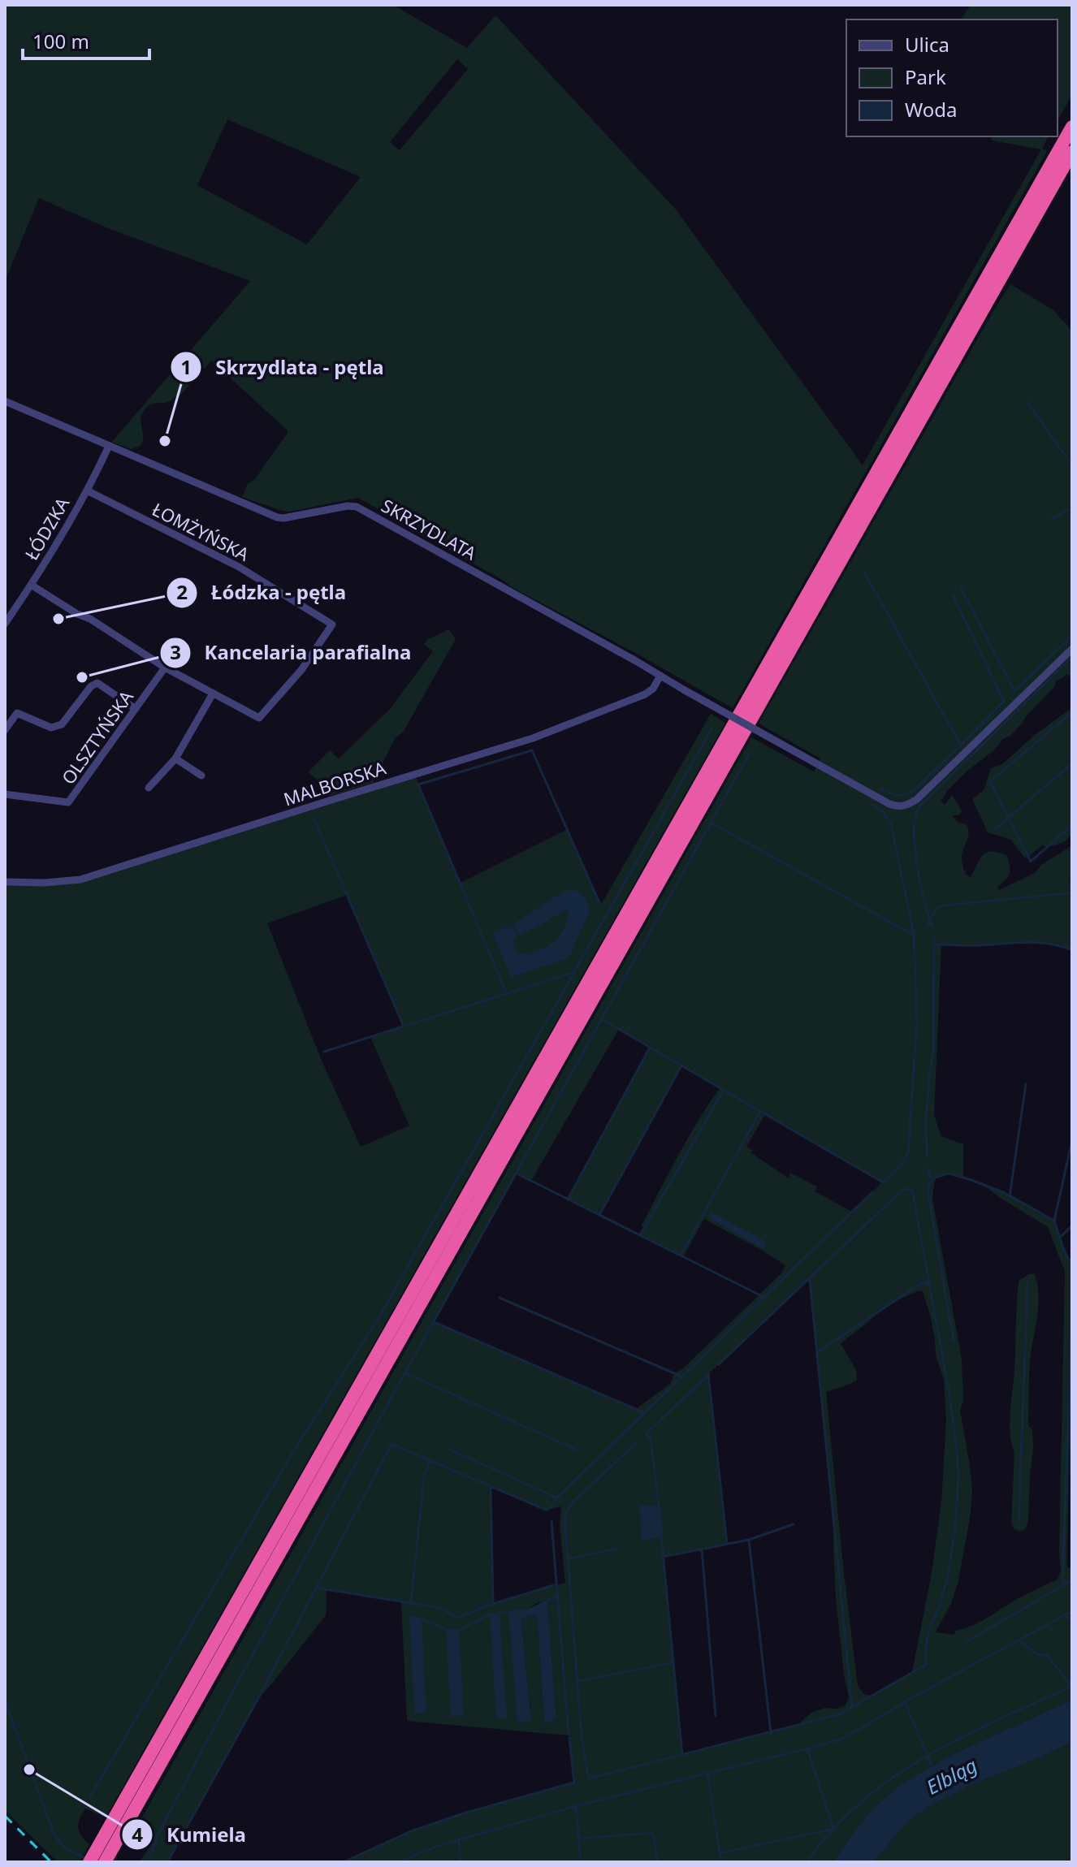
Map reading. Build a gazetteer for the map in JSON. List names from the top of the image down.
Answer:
{
  "streets": {
    "street": [
      "ŁÓDZKA",
      "SKRZYDLATA",
      "ŁOMŻYŃSKA",
      "OLSZTYŃSKA",
      "MALBORSKA"
    ]
  },
  "crossings": [
    ["ŁÓDZKA", "SKRZYDLATA"],
    ["ŁÓDZKA", "ŁOMŻYŃSKA"],
    ["SKRZYDLATA", "MALBORSKA"]
  ],
  "water": ["Elbląg"],
  "places": [
    "Skrzydlata - pętla",
    "Łódzka - pętla",
    "Kancelaria parafialna",
    "Kumiela"
  ],
  "legend": ["Ulica", "Park", "Woda"],
  "scale_bar": "100 m"
}
